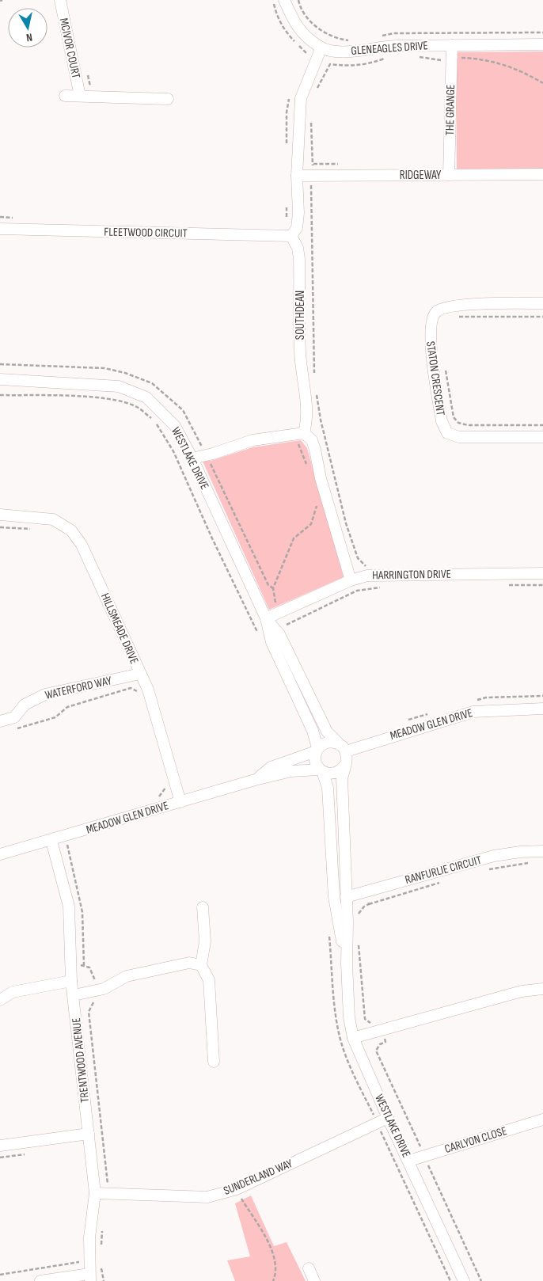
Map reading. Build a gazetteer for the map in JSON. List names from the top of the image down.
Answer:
{
  "streets": {
    "street": [
      "MCIVOR COURT",
      "GLENEAGLES DRIVE",
      "THE GRANGE",
      "RIDGEWAY",
      "FLEETWOOD CIRCUIT",
      "SOUTHDEAN",
      "STATON CRESCENT",
      "WESTLAKE DRIVE",
      "HARRINGTON DRIVE",
      "HILLSMEADE DRIVE",
      "WATERFORD WAY",
      "MEADOW GLEN DRIVE",
      "RANFURLIE CIRCUIT",
      "TRENTWOOD AVENUE",
      "CARLYON CLOSE",
      "SUNDERLAND WAY"
    ]
  },
  "crossings": [
    ["GLENEAGLES DRIVE", "THE GRANGE"],
    ["THE GRANGE", "RIDGEWAY"],
    ["FLEETWOOD CIRCUIT", "SOUTHDEAN"],
    ["WESTLAKE DRIVE", "HARRINGTON DRIVE"],
    ["WESTLAKE DRIVE", "MEADOW GLEN DRIVE"],
    ["WESTLAKE DRIVE", "RANFURLIE CIRCUIT"],
    ["WESTLAKE DRIVE", "CARLYON CLOSE"],
    ["WESTLAKE DRIVE", "SUNDERLAND WAY"],
    ["HILLSMEADE DRIVE", "WATERFORD WAY"],
    ["HILLSMEADE DRIVE", "MEADOW GLEN DRIVE"],
    ["MEADOW GLEN DRIVE", "TRENTWOOD AVENUE"],
    ["TRENTWOOD AVENUE", "SUNDERLAND WAY"]
  ],
  "north": "bottom"
}
